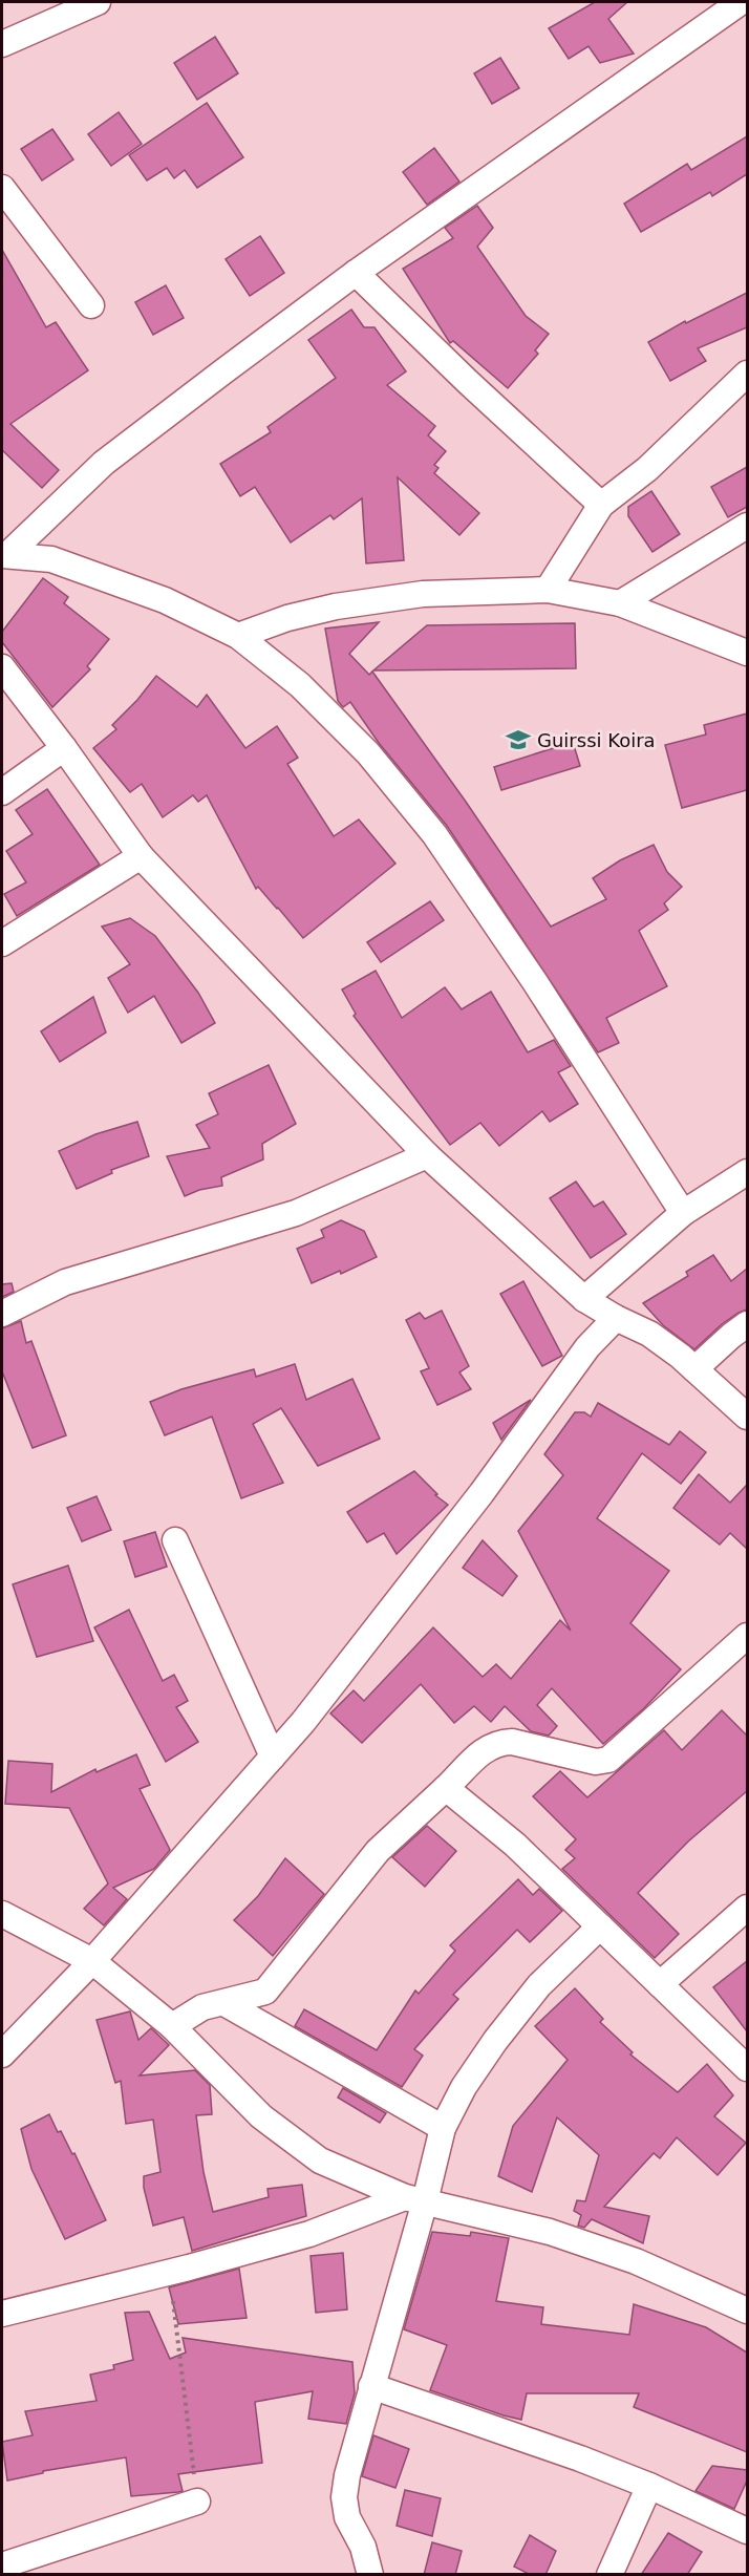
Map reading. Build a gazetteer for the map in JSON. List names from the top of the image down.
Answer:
{
  "places": {
    "school or university": ["Guirssi Koira"]
  }
}
